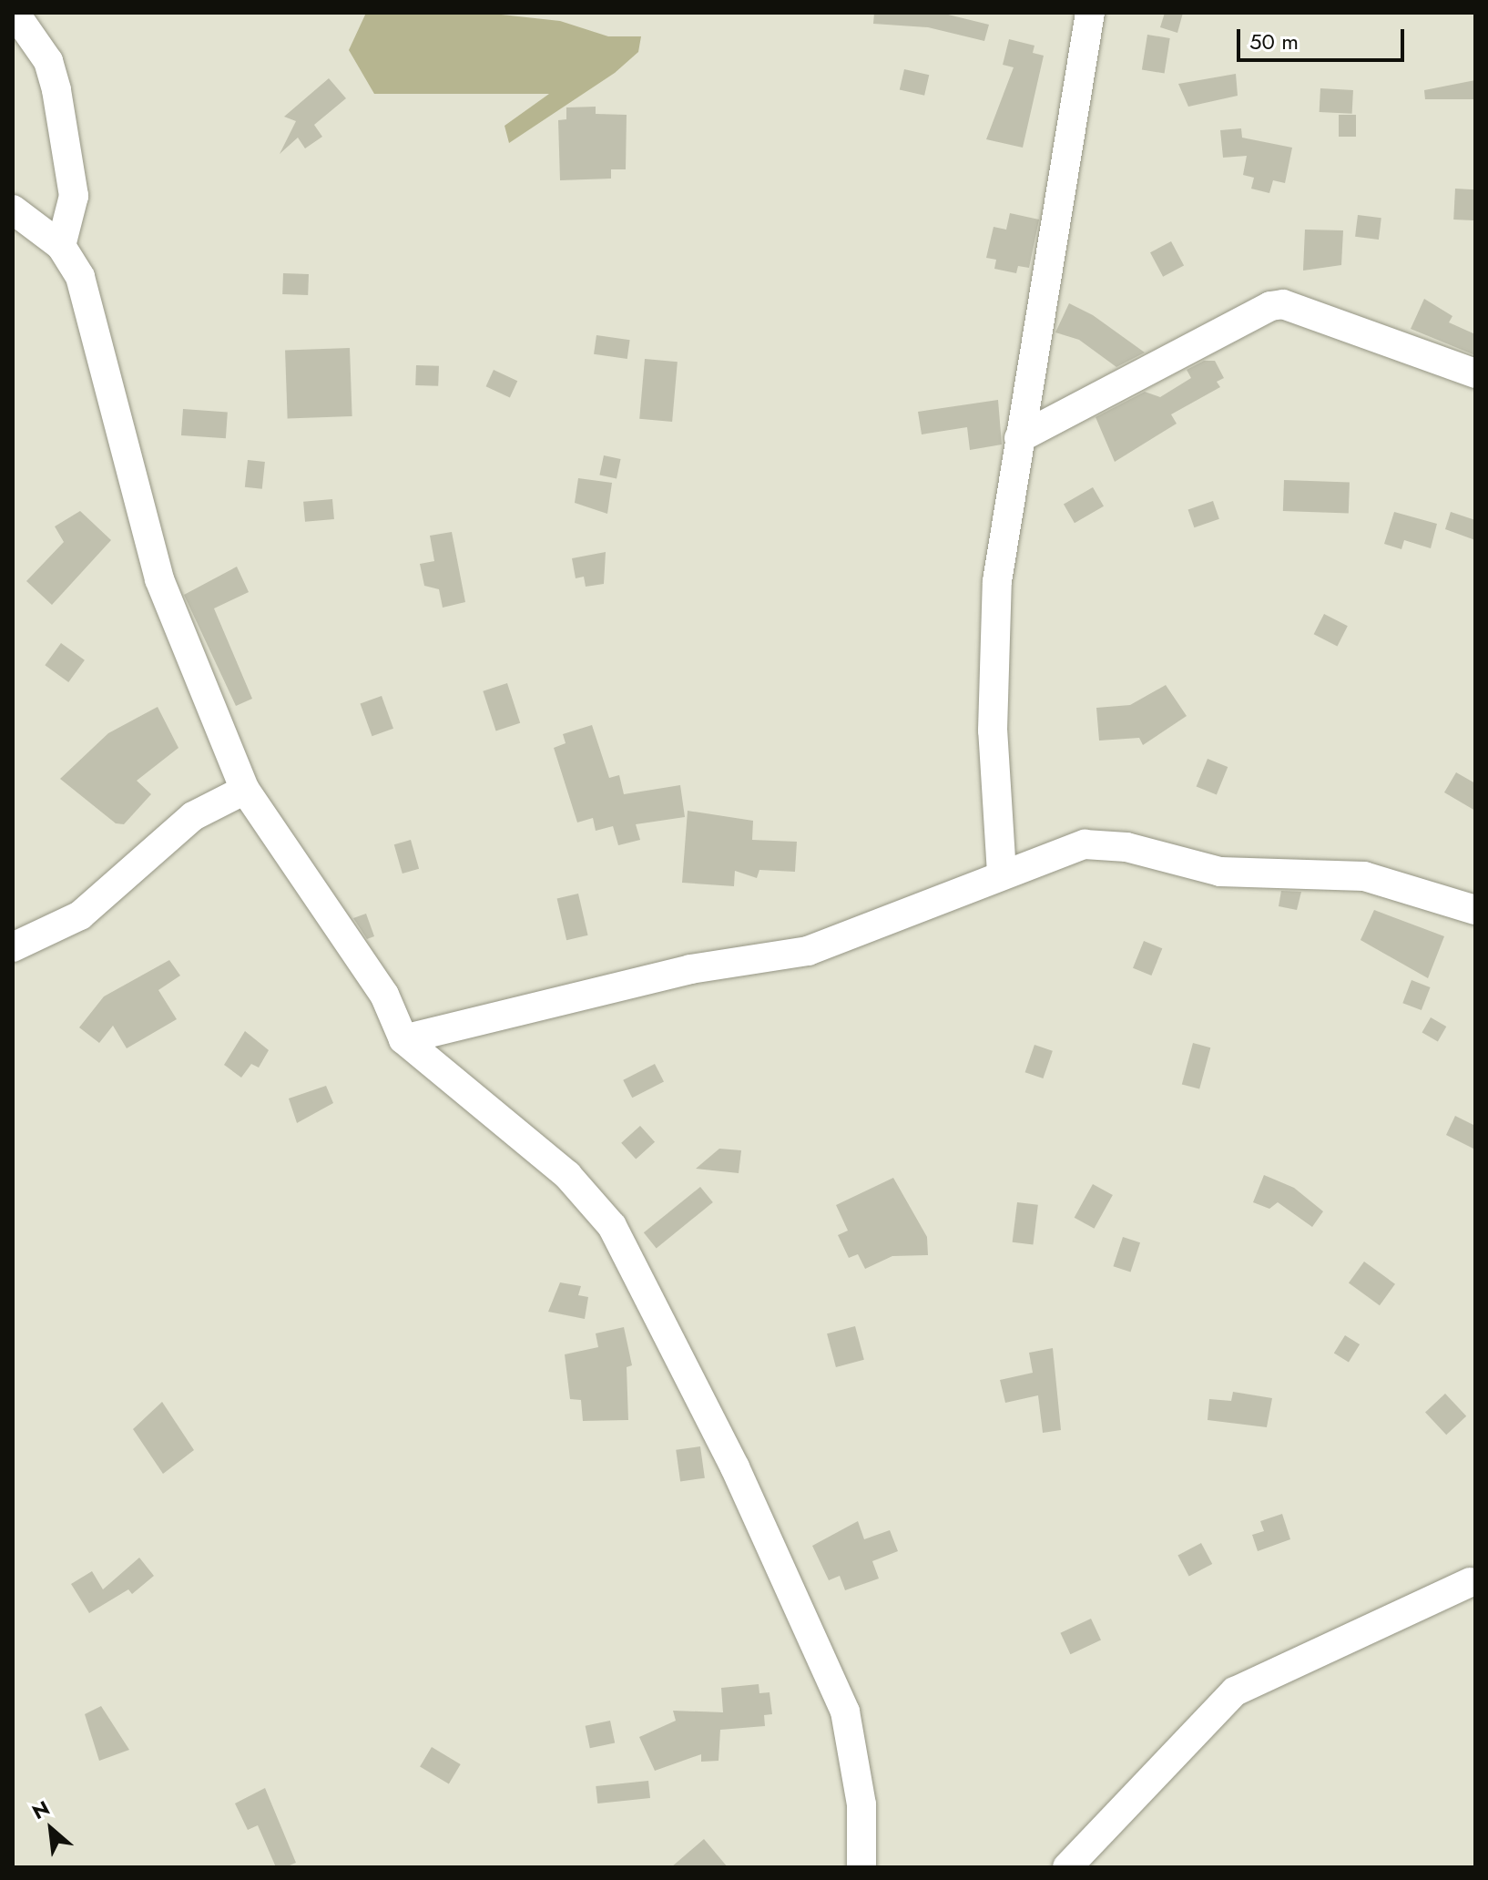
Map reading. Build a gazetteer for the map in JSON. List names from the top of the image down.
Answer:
{
  "scale_bar": "50 m",
  "north": "top left"
}
